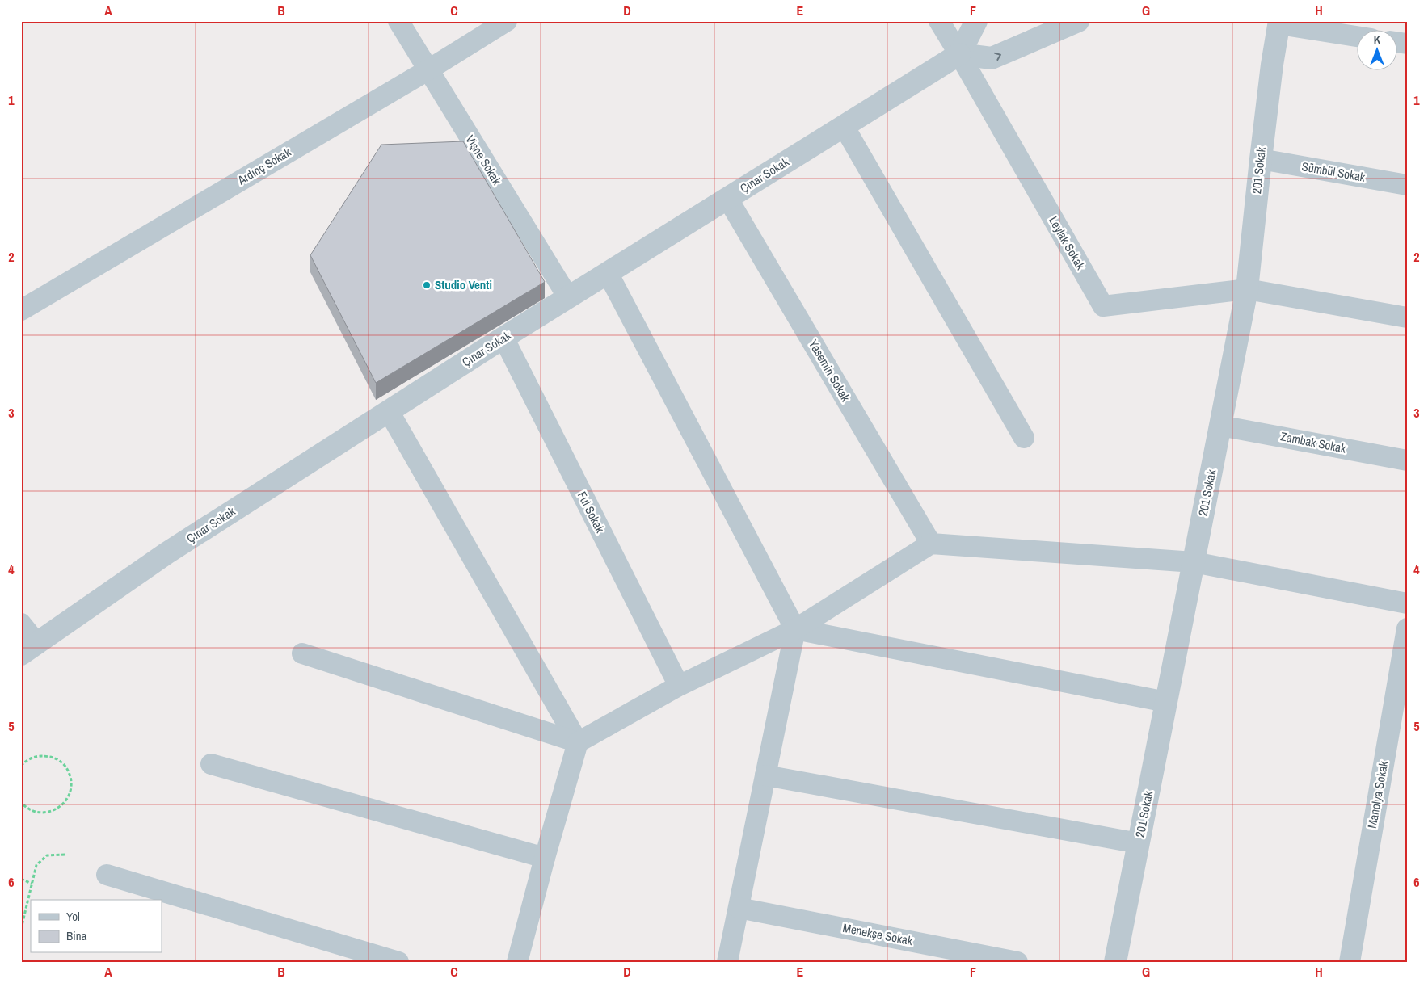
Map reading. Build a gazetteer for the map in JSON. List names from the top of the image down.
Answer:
{
  "streets": {
    "street": [
      "Vişne Sokak",
      "Ardınç Sokak",
      "201 Sokak",
      "Sümbül Sokak",
      "Çınar Sokak",
      "Leylak Sokak",
      "Yasemin Sokak",
      "Zambak Sokak",
      "Ful Sokak",
      "Manolya Sokak",
      "Menekşe Sokak"
    ]
  },
  "crossings": [
    ["Vişne Sokak", "Ardınç Sokak"],
    ["Vişne Sokak", "Çınar Sokak"],
    ["201 Sokak", "Sümbül Sokak"],
    ["201 Sokak", "Leylak Sokak"],
    ["201 Sokak", "Zambak Sokak"],
    ["Çınar Sokak", "Leylak Sokak"],
    ["Çınar Sokak", "Yasemin Sokak"],
    ["Çınar Sokak", "Ful Sokak"]
  ],
  "places": ["Studio Venti"],
  "legend": ["Yol", "Bina"],
  "north": "top",
  "grid": {
    "columns": [
      "A",
      "B",
      "C",
      "D",
      "E",
      "F",
      "G",
      "H"
    ],
    "rows": [
      "1",
      "2",
      "3",
      "4",
      "5",
      "6"
    ]
  }
}
